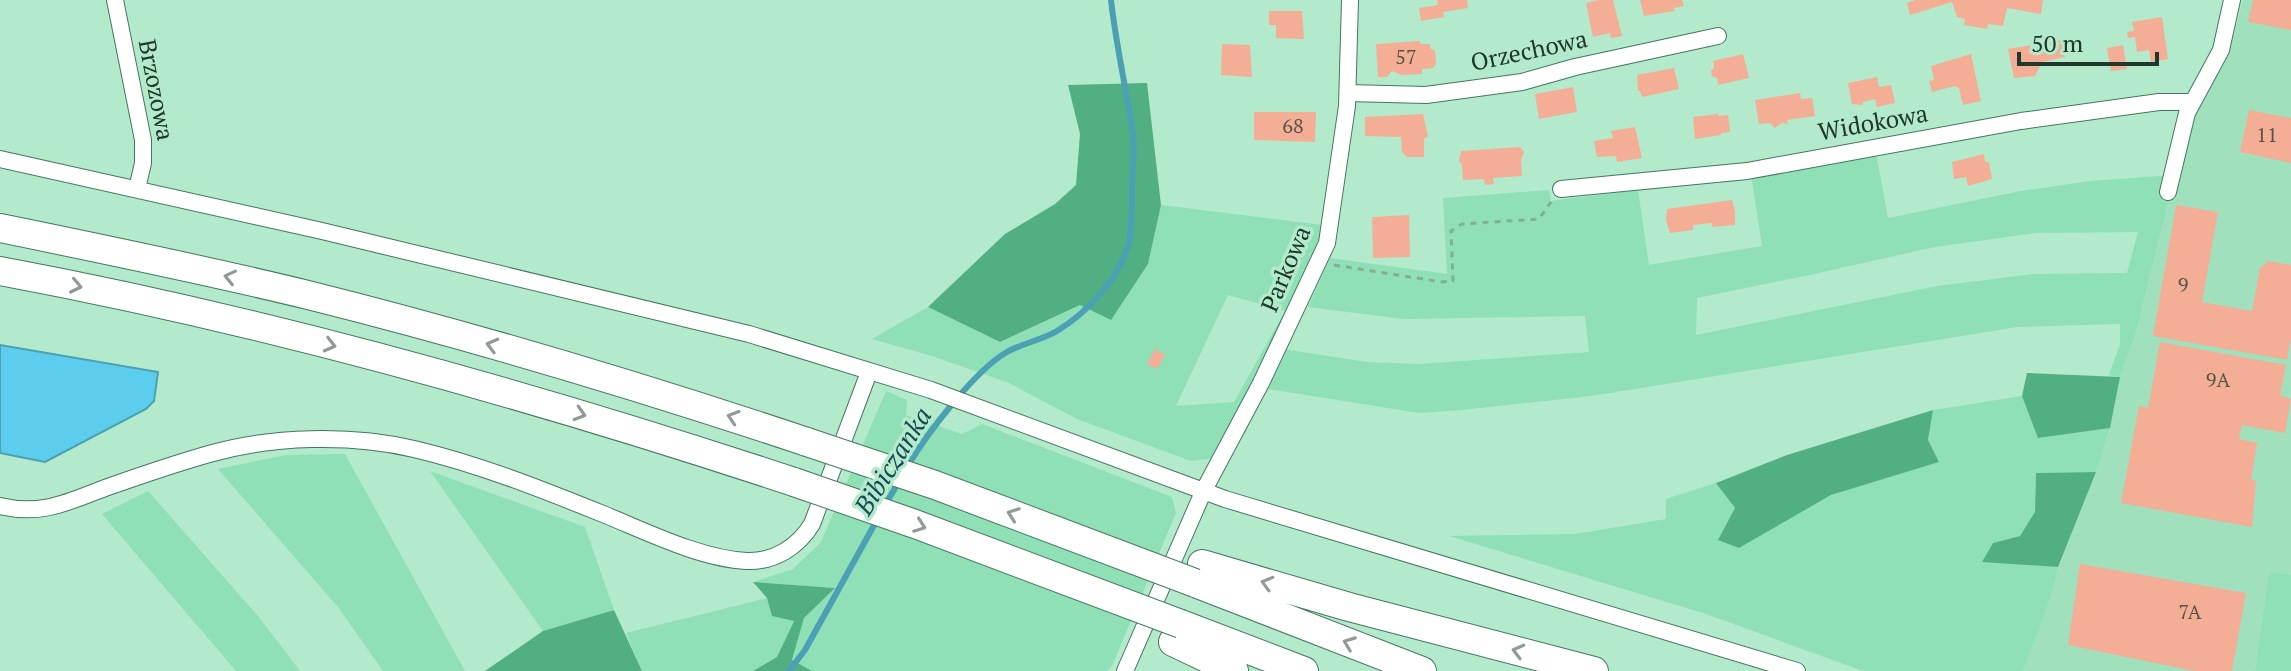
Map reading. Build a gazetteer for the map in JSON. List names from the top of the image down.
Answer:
{
  "streets": {
    "street": [
      "Orzechowa",
      "Brzozowa",
      "Widokowa",
      "Parkowa"
    ]
  },
  "crossings": [
    ["Orzechowa", "Parkowa"]
  ],
  "water": ["Bibiczanka"],
  "house_numbers": [
    "57",
    "68",
    "11",
    "9",
    "9A",
    "7A"
  ],
  "scale_bar": "50 m"
}
